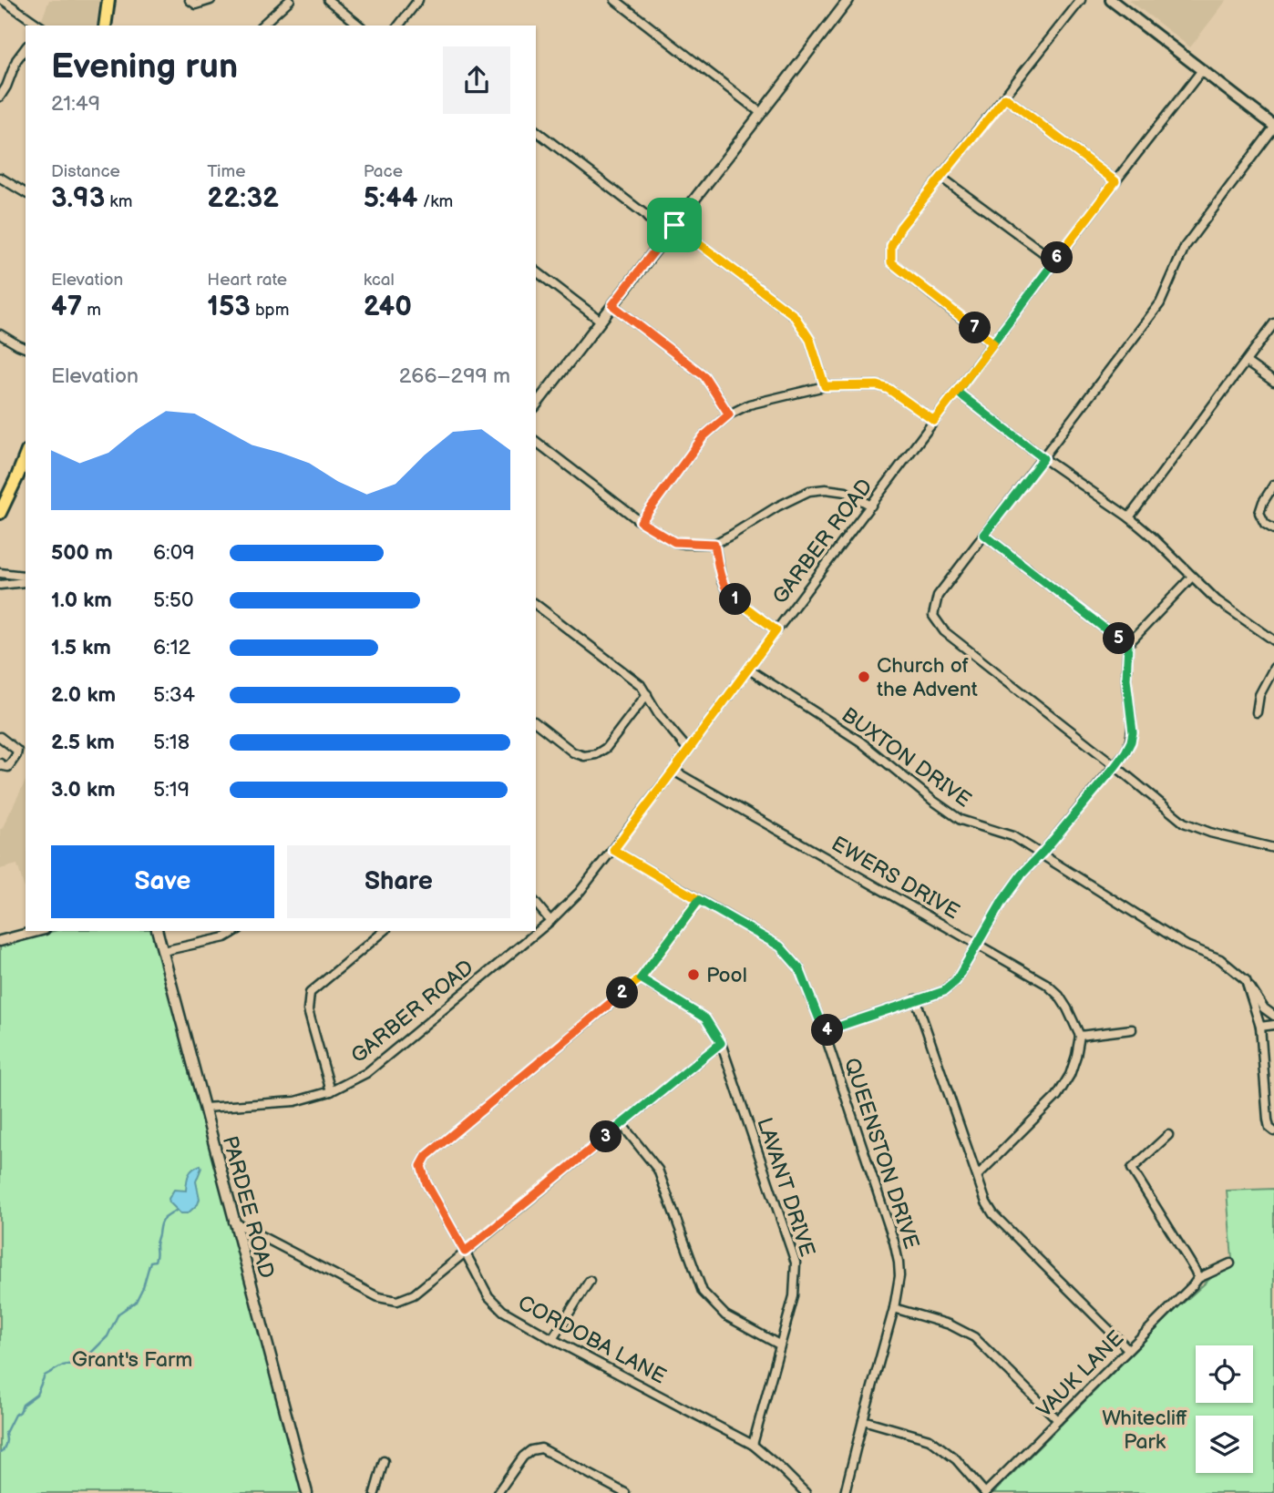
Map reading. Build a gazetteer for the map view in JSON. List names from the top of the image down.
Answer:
{
  "streets": {
    "street": [
      "GARBER ROAD",
      "BUXTON DRIVE",
      "EWERS DRIVE",
      "QUEENSTON DRIVE",
      "LAVANT DRIVE",
      "PARDEE ROAD",
      "CORDOBA LANE",
      "VAUK LANE"
    ]
  },
  "crossings": [
    ["GARBER ROAD", "BUXTON DRIVE"],
    ["GARBER ROAD", "EWERS DRIVE"],
    ["GARBER ROAD", "QUEENSTON DRIVE"],
    ["GARBER ROAD", "PARDEE ROAD"],
    ["QUEENSTON DRIVE", "CORDOBA LANE"],
    ["LAVANT DRIVE", "CORDOBA LANE"]
  ],
  "parks": ["Grant's Farm", "Whitecliff Park"],
  "places": ["Church of the Advent", "Pool"],
  "page": {
    "heading": ["Evening run", "21:49"],
    "stats": [
      ["Distance", "3.93 km"],
      ["Time", "22:32"],
      ["Pace", "5:44 /km"],
      ["Elevation", "47 m"],
      ["Heart rate", "153 bpm"],
      ["kcal", "240"]
    ],
    "pins": [
      "6",
      "7",
      "1",
      "5",
      "2",
      "4",
      "3"
    ],
    "chart": ["Elevation", "266–299 m"],
    "list": [
      {
        "name": "500 m",
        "note": "6:09"
      },
      {
        "name": "1.0 km",
        "note": "5:50"
      },
      {
        "name": "1.5 km",
        "note": "6:12"
      },
      {
        "name": "2.0 km",
        "note": "5:34"
      },
      {
        "name": "2.5 km",
        "note": "5:18"
      },
      {
        "name": "3.0 km",
        "note": "5:19"
      }
    ],
    "buttons": ["Save", "Share"]
  }
}
